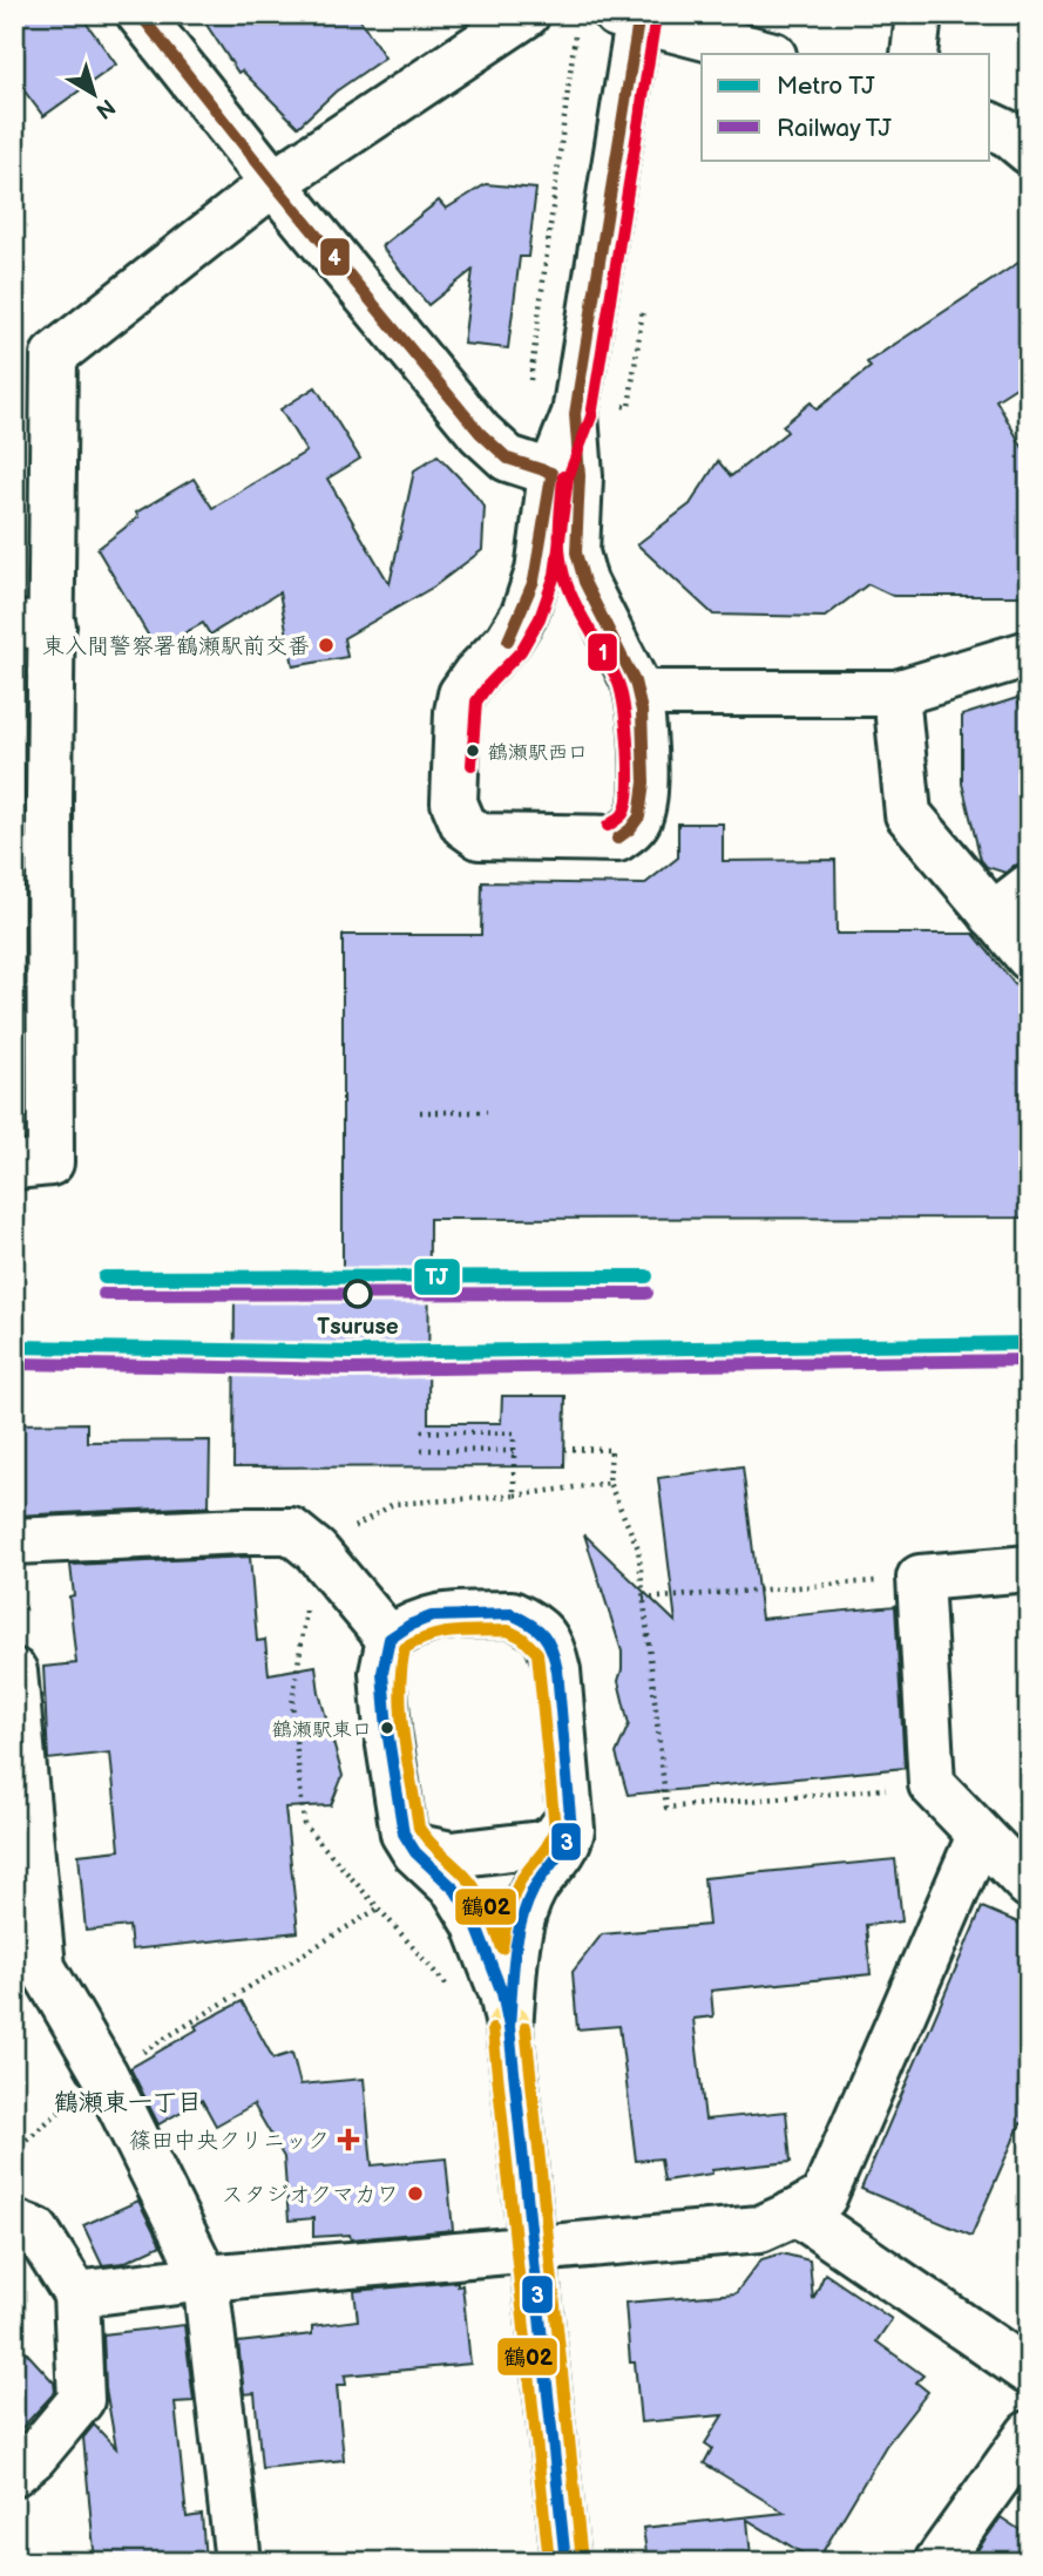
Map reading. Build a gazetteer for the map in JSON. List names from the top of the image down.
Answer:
{
  "districts": ["鶴瀬東一丁目"],
  "places": {
    "other": [
      "東入間警察署鶴瀬駅前交番",
      "鶴瀬駅西口",
      "Tsuruse",
      "鶴瀬駅東口",
      "スタジオクマカワ"
    ],
    "health": ["篠田中央クリニック"]
  },
  "lines": [
    "transit line 4",
    "transit line 1",
    "metro line TJ",
    "rail line TJ",
    "transit line 3",
    "transit line 鶴02"
  ],
  "legend": ["Metro TJ", "Railway TJ"],
  "north": "bottom right"
}
